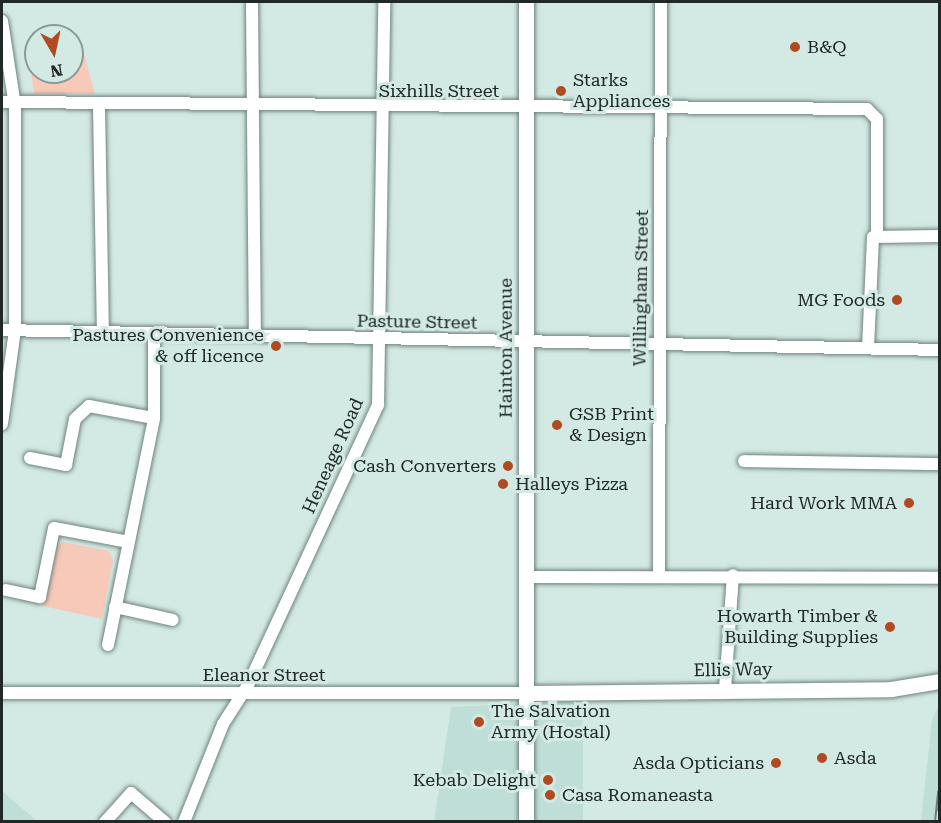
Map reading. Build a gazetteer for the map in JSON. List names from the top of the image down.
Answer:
{
  "streets": {
    "main road": ["Hainton Avenue", "Ellis Way"],
    "street": [
      "Sixhills Street",
      "Willingham Street",
      "Pasture Street",
      "Heneage Road",
      "Eleanor Street"
    ]
  },
  "crossings": [
    ["Sixhills Street", "Willingham Street"],
    ["Sixhills Street", "Hainton Avenue"],
    ["Sixhills Street", "Heneage Road"],
    ["Willingham Street", "Pasture Street"],
    ["Pasture Street", "Hainton Avenue"],
    ["Pasture Street", "Heneage Road"],
    ["Hainton Avenue", "Ellis Way"],
    ["Hainton Avenue", "Eleanor Street"],
    ["Heneage Road", "Eleanor Street"],
    ["Ellis Way", "Eleanor Street"]
  ],
  "places": [
    "B&Q",
    "Starks Appliances",
    "MG Foods",
    "Pastures Convenience & off licence",
    "GSB Print & Design",
    "Cash Converters",
    "Halleys Pizza",
    "Hard Work MMA",
    "Howarth Timber & Building Supplies",
    "The Salvation Army (Hostal)",
    "Asda",
    "Asda Opticians",
    "Kebab Delight",
    "Casa Romaneasta"
  ],
  "north": "bottom"
}
